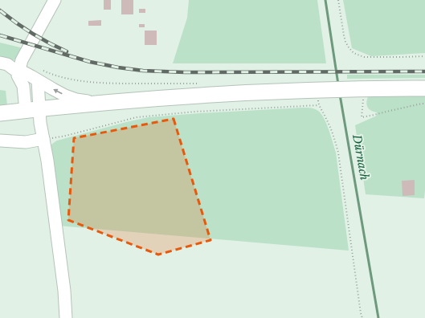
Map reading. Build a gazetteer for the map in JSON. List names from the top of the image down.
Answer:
{
  "water": ["Dürnach"]
}
